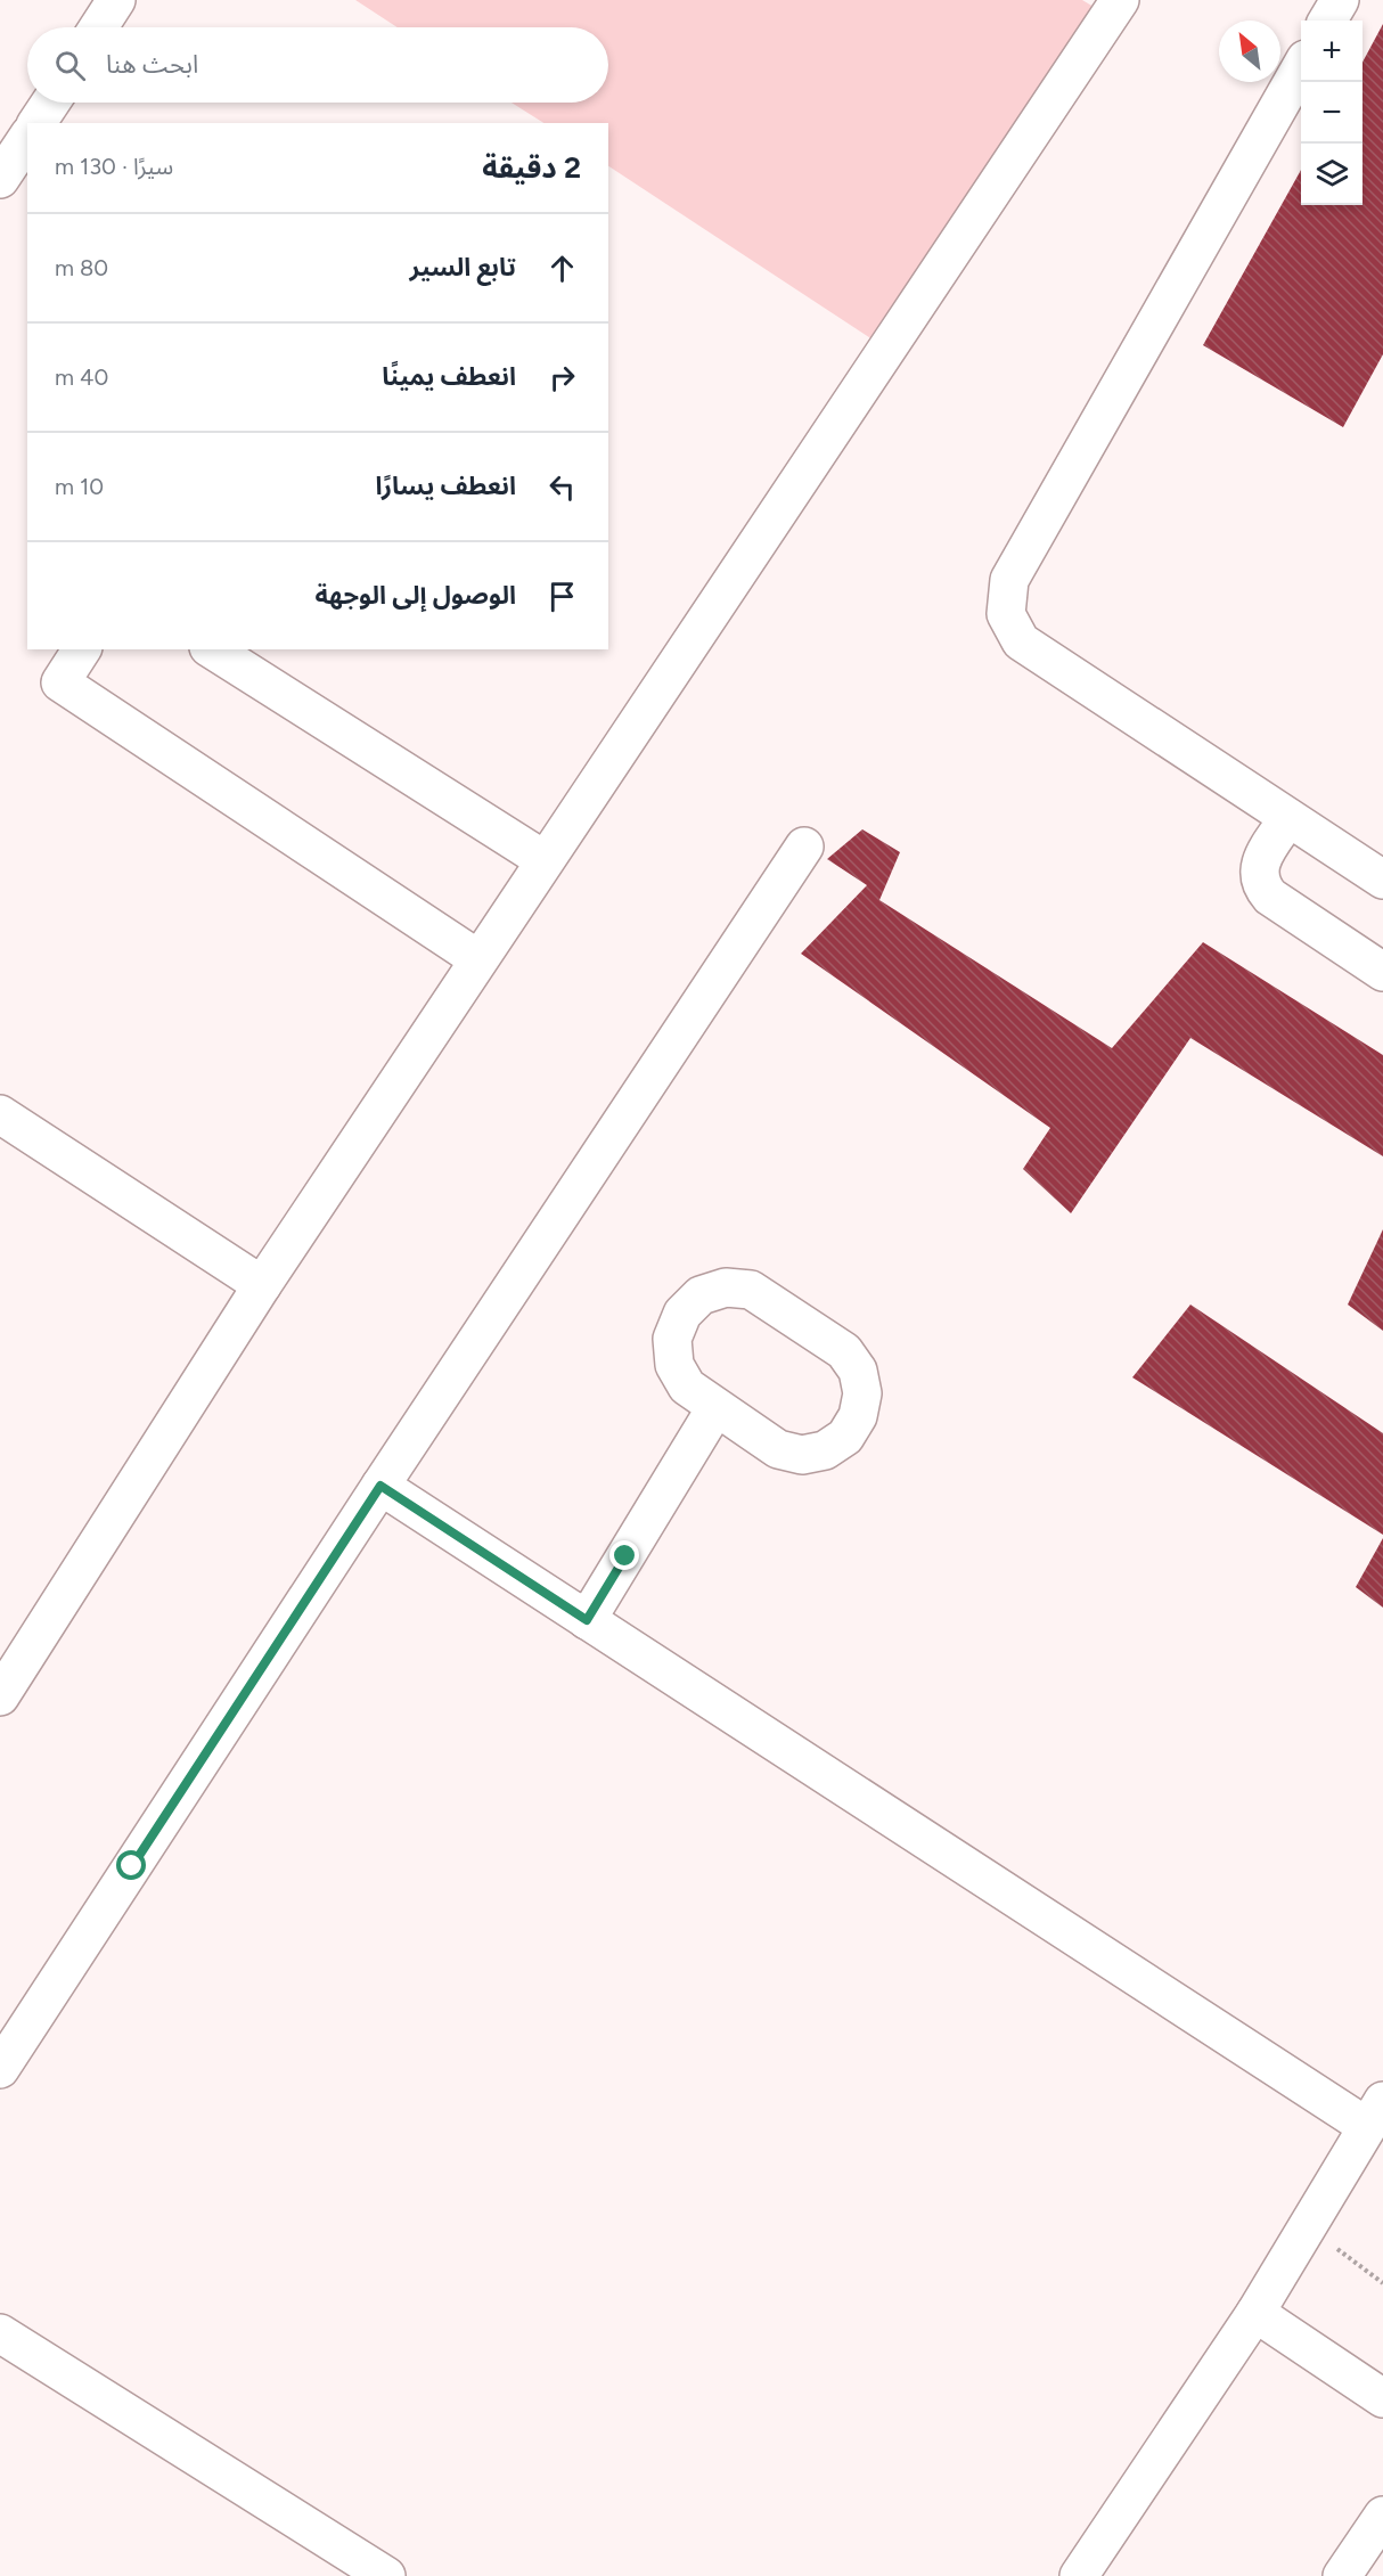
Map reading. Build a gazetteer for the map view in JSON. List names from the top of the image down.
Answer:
{
  "north": "top left",
  "page": {
    "map_buttons": ["+", "−"],
    "search": "ابحث هنا",
    "heading": ["2 دقيقة", "سيرًا · 130 m"],
    "list": [
      ["تابع السير", "80 m"],
      ["انعطف يمينًا", "40 m"],
      ["انعطف يسارًا", "10 m"],
      "الوصول إلى الوجهة"
    ]
  }
}
